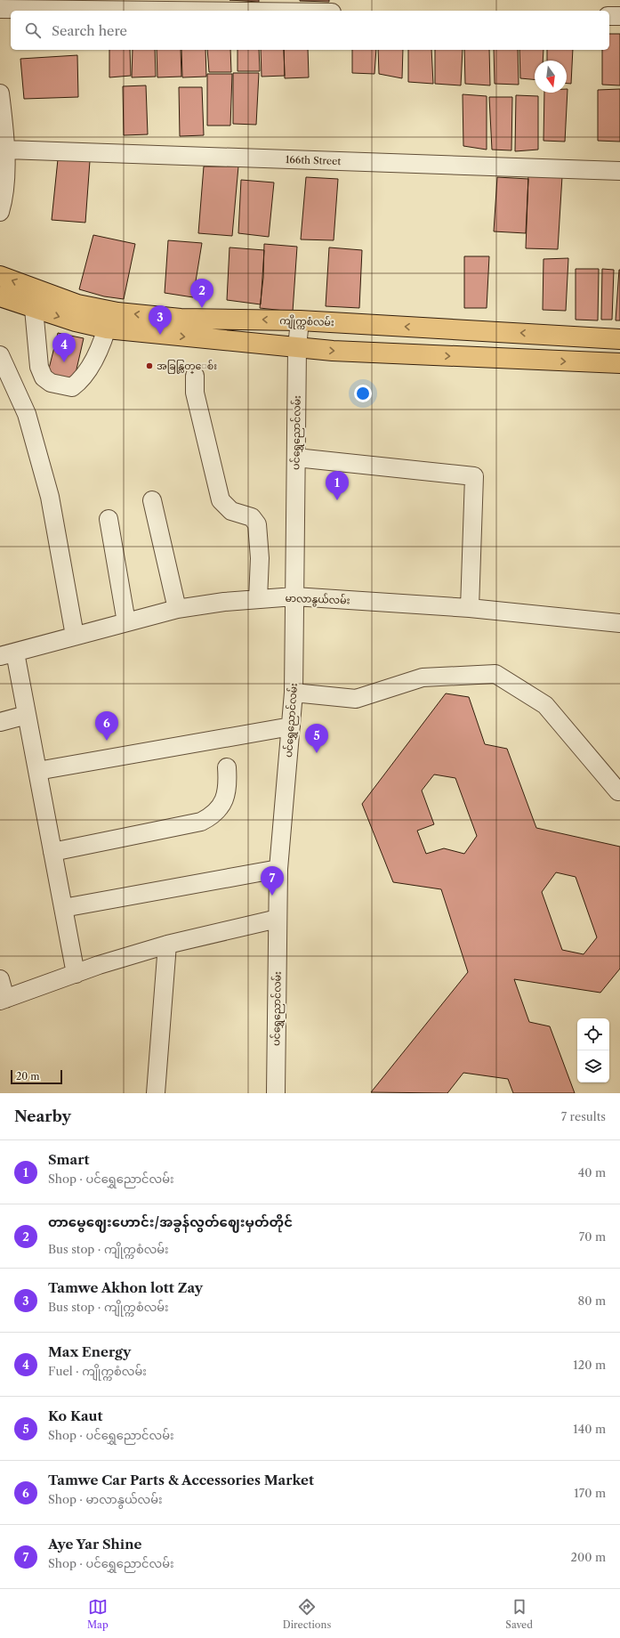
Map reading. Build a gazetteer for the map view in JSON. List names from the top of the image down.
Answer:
{
  "streets": {
    "main road": ["ကျိုက္ကစံလမ်း"],
    "street": ["166th Street", "ပင်ရွှေညောင်လမ်း", "မာလာနွယ်လမ်း"]
  },
  "crossings": [
    ["ကျိုက္ကစံလမ်း", "ပင်ရွှေညောင်လမ်း"],
    ["ပင်ရွှေညောင်လမ်း", "မာလာနွယ်လမ်း"]
  ],
  "places": ["အခြန္လြတ္ေစ်း"],
  "scale_bar": "20 m",
  "north": "bottom",
  "page": {
    "search": "Search here",
    "pins": [
      "2",
      "3",
      "4",
      "1",
      "6",
      "5",
      "7"
    ],
    "scale": "20 m",
    "heading": ["Nearby", "7 results"],
    "list": [
      {
        "mark": "1",
        "name": "Smart",
        "note": "Shop · ပင်ရွှေညောင်လမ်း",
        "value": "40 m"
      },
      {
        "mark": "2",
        "name": "တာမွေဈေးဟောင်း/အခွန်လွတ်ဈေးမှတ်တိုင်",
        "note": "Bus stop · ကျိုက္ကစံလမ်း",
        "value": "70 m"
      },
      {
        "mark": "3",
        "name": "Tamwe Akhon lott Zay",
        "note": "Bus stop · ကျိုက္ကစံလမ်း",
        "value": "80 m"
      },
      {
        "mark": "4",
        "name": "Max Energy",
        "note": "Fuel · ကျိုက္ကစံလမ်း",
        "value": "120 m"
      },
      {
        "mark": "5",
        "name": "Ko Kaut",
        "note": "Shop · ပင်ရွှေညောင်လမ်း",
        "value": "140 m"
      },
      {
        "mark": "6",
        "name": "Tamwe Car Parts & Accessories Market",
        "note": "Shop · မာလာနွယ်လမ်း",
        "value": "170 m"
      },
      {
        "mark": "7",
        "name": "Aye Yar Shine",
        "note": "Shop · ပင်ရွှေညောင်လမ်း",
        "value": "200 m"
      }
    ],
    "nav": ["Map", "Directions", "Saved"]
  }
}
